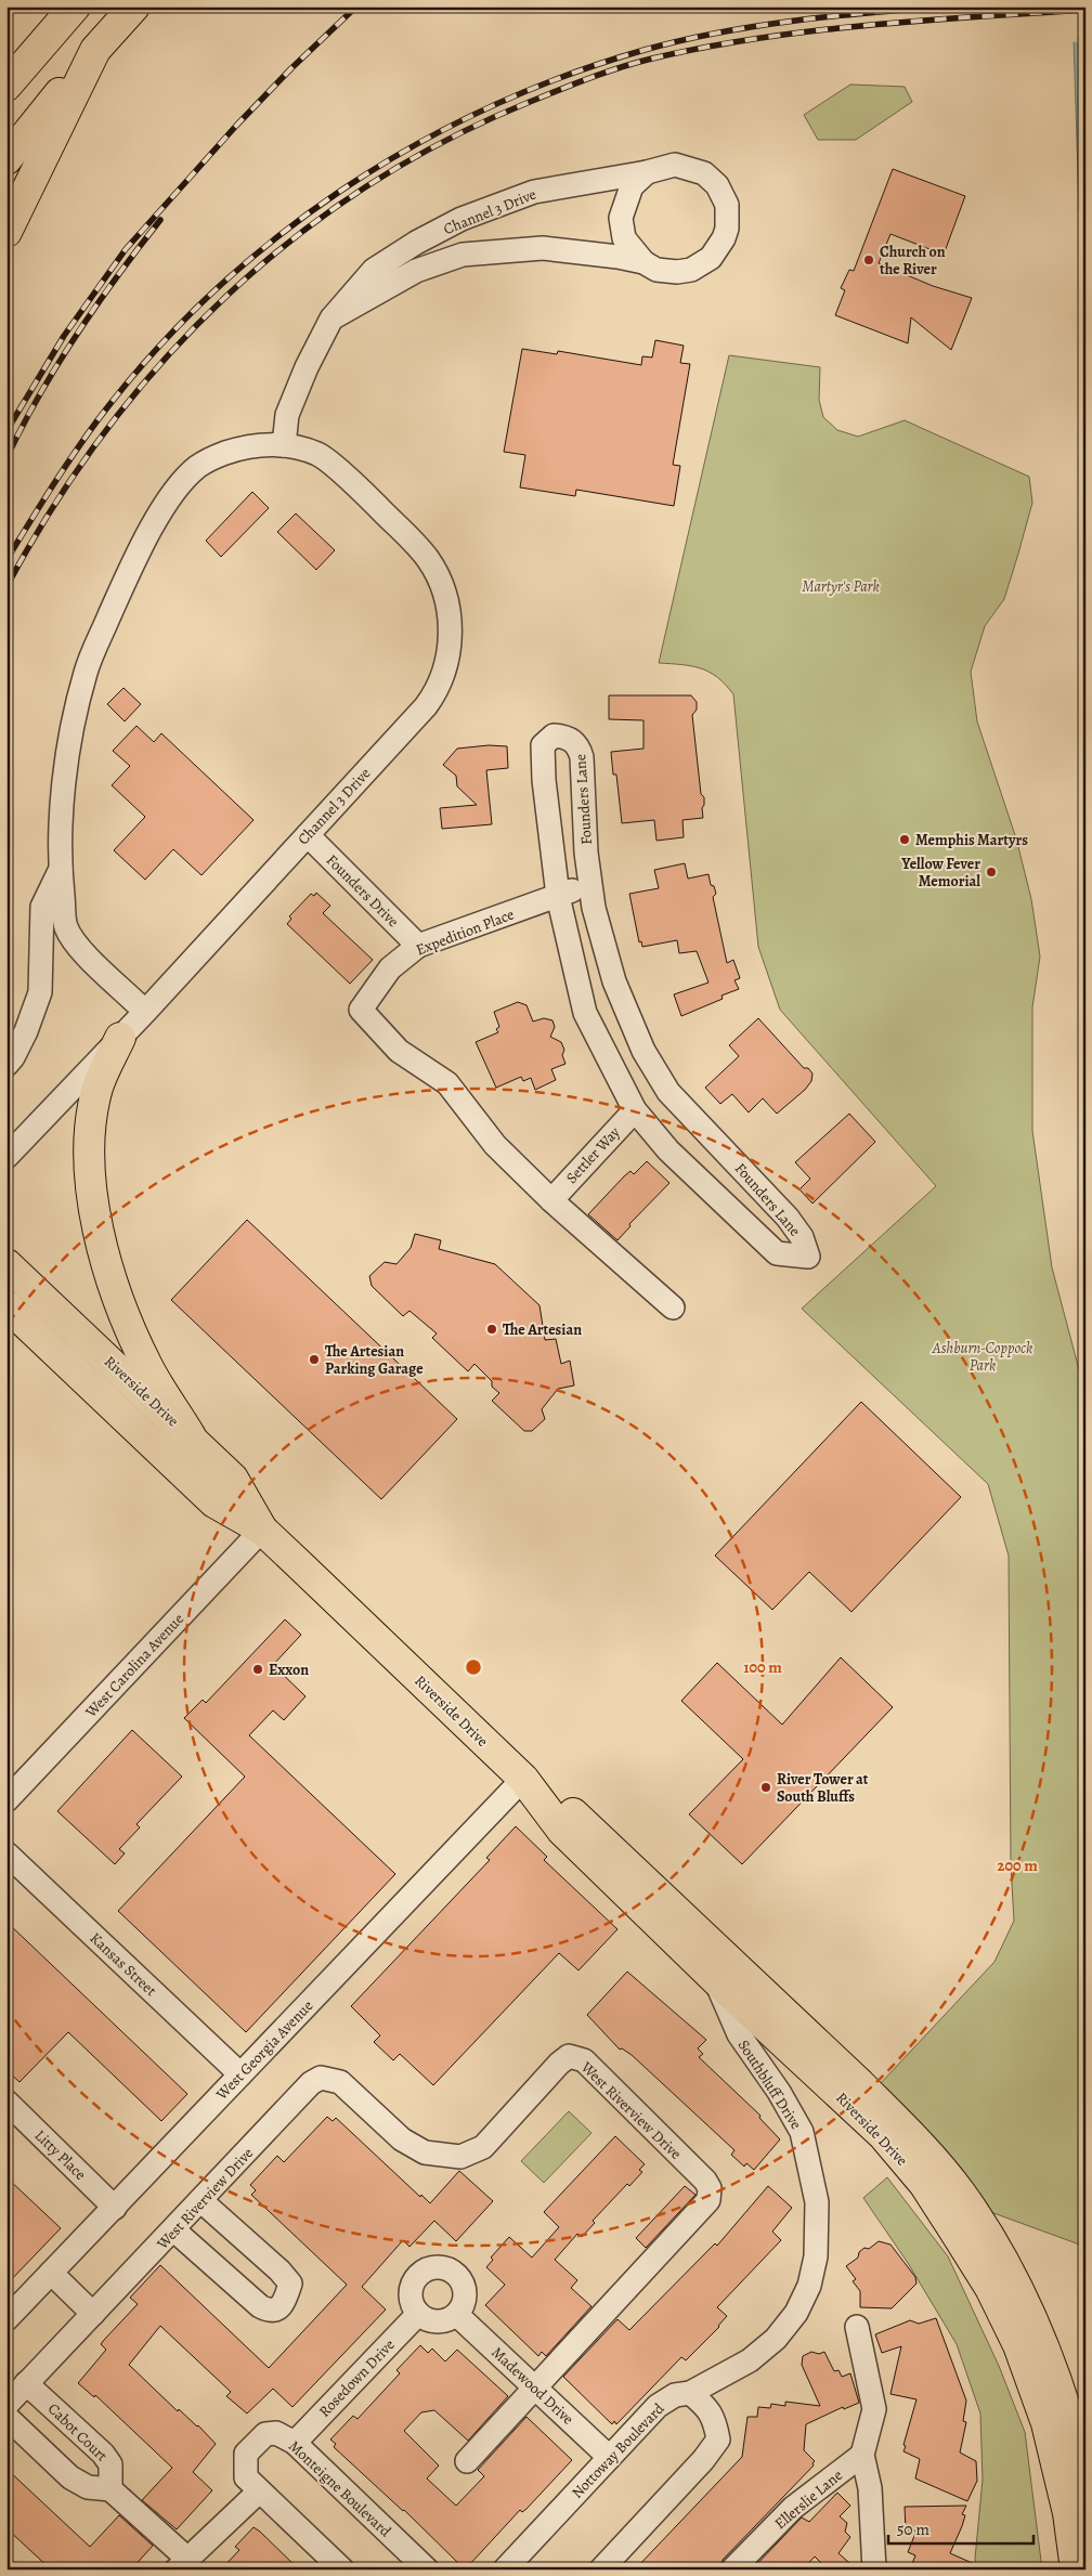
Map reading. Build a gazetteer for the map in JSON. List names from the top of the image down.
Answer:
{
  "streets": {
    "main road": ["Riverside Drive"],
    "street": [
      "Channel 3 Drive",
      "Founders Lane",
      "Founders Drive",
      "Expedition Place",
      "Settler Way",
      "West Carolina Avenue",
      "Kansas Street",
      "West Georgia Avenue",
      "Southbluff Drive",
      "West Riverview Drive",
      "Litty Place",
      "Rosedown Drive",
      "Madewood Drive",
      "Cabot Court",
      "Nottoway Boulevard",
      "Monteigne Boulevard",
      "Ellerslie Lane"
    ]
  },
  "crossings": [
    ["Channel 3 Drive", "Founders Drive"],
    ["Founders Lane", "Expedition Place"],
    ["Founders Lane", "Settler Way"],
    ["Founders Drive", "Expedition Place"],
    ["Expedition Place", "Settler Way"],
    ["Riverside Drive", "West Carolina Avenue"],
    ["Riverside Drive", "West Georgia Avenue"],
    ["Riverside Drive", "Southbluff Drive"],
    ["Kansas Street", "West Georgia Avenue"],
    ["West Georgia Avenue", "Litty Place"],
    ["Southbluff Drive", "Nottoway Boulevard"],
    ["West Riverview Drive", "Madewood Drive"],
    ["West Riverview Drive", "Cabot Court"],
    ["Rosedown Drive", "Madewood Drive"],
    ["Rosedown Drive", "Monteigne Boulevard"],
    ["Madewood Drive", "Nottoway Boulevard"]
  ],
  "parks": ["Martyr's Park", "Ashburn-Coppock Park"],
  "places": [
    "Church on the River",
    "Memphis Martyrs",
    "Yellow Fever Memorial",
    "The Artesian",
    "The Artesian Parking Garage",
    "Exxon",
    "River Tower at South Bluffs"
  ],
  "scale_bar": "50 m",
  "rings": ["100 m", "200 m"]
}
